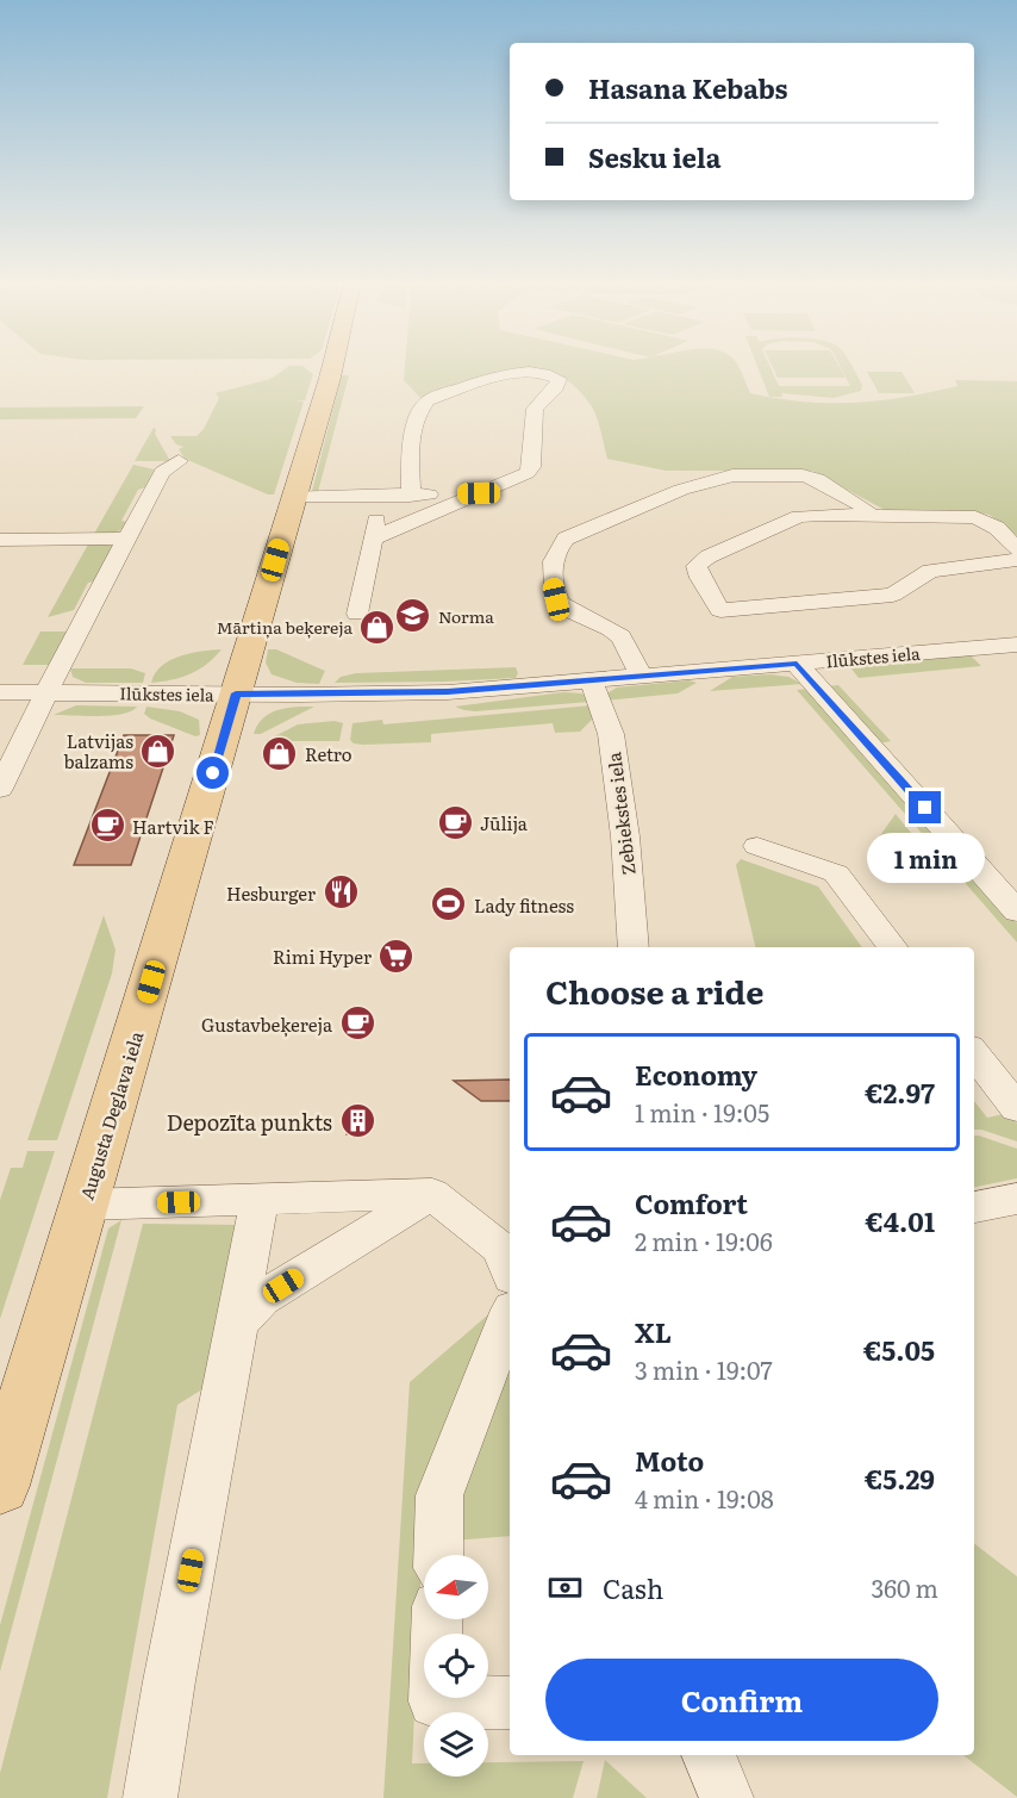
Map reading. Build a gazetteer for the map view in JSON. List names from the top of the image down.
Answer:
{
  "streets": {
    "main road": ["Augusta Deglava iela"],
    "street": ["Ilūkstes iela", "Zebiekstes iela"]
  },
  "crossings": [
    ["Ilūkstes iela", "Zebiekstes iela"],
    ["Ilūkstes iela", "Augusta Deglava iela"]
  ],
  "places": {
    "school or university": ["Norma"],
    "shop": ["Mārtiņa beķereja", "Latvijas balzams", "Retro"],
    "cafe": ["Jūlija", "Hartvik F", "Gustavbeķereja"],
    "restaurant": ["Hesburger"],
    "sports": ["Lady fitness"],
    "supermarket": ["Rimi Hyper"],
    "building": ["Depozīta punkts"]
  },
  "north": "left",
  "page": {
    "banner": ["Hasana Kebabs", "Sesku iela"],
    "bubble": "1 min",
    "heading": "Choose a ride",
    "list": [
      {
        "name": "Economy",
        "note": "1 min · 19:05",
        "value": "€2.97"
      },
      {
        "name": "Comfort",
        "note": "2 min · 19:06",
        "value": "€4.01"
      },
      {
        "name": "XL",
        "note": "3 min · 19:07",
        "value": "€5.05"
      },
      {
        "name": "Moto",
        "note": "4 min · 19:08",
        "value": "€5.29"
      }
    ],
    "pay": ["Cash", "360 m"],
    "buttons": "Confirm"
  }
}
